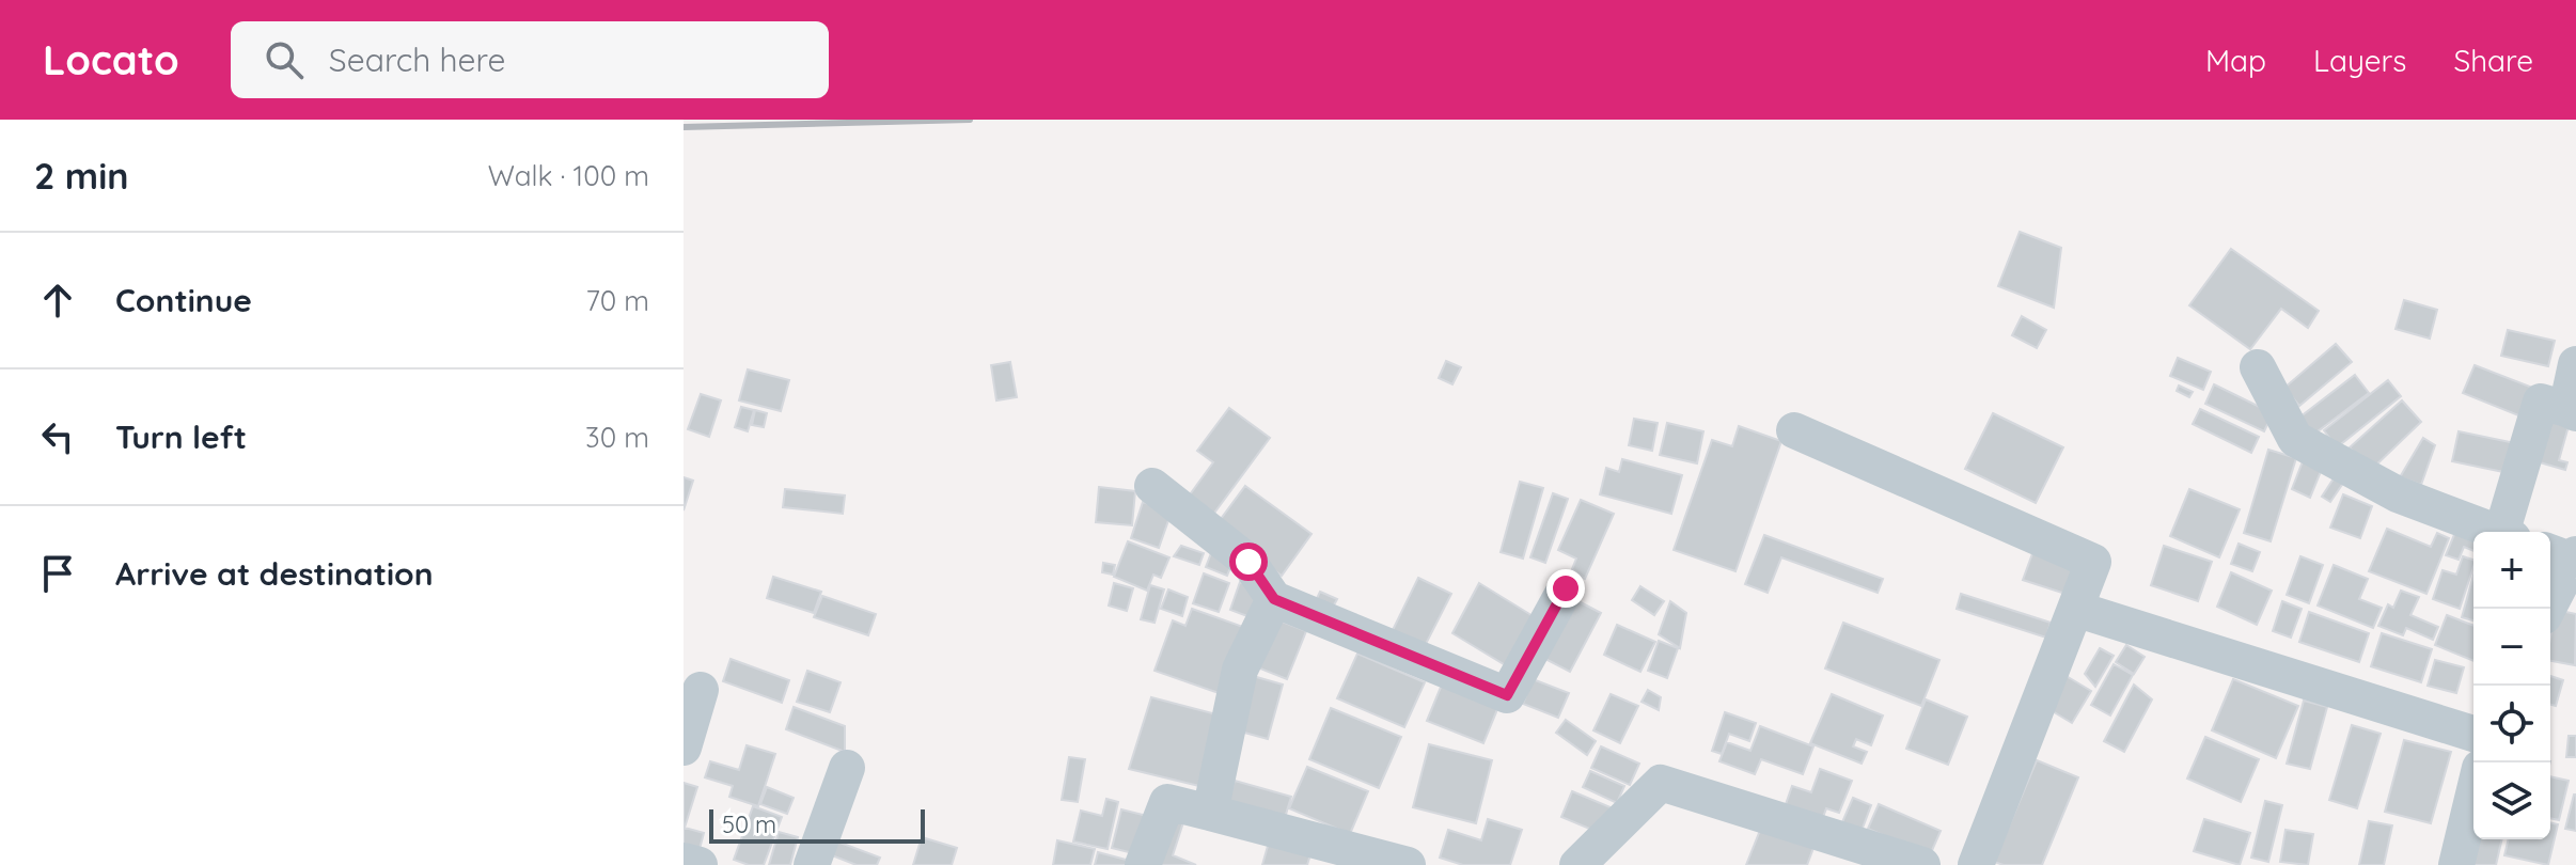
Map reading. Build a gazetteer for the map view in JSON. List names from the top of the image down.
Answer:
{
  "scale_bar": "50 m",
  "page": {
    "header": "Locato",
    "search": "Search here",
    "nav": ["Map", "Layers", "Share"],
    "heading": ["2 min", "Walk · 100 m"],
    "list": [
      ["Continue", "70 m"],
      ["Turn left", "30 m"],
      "Arrive at destination"
    ],
    "map_buttons": ["+", "−"],
    "scale": "50 m"
  }
}
